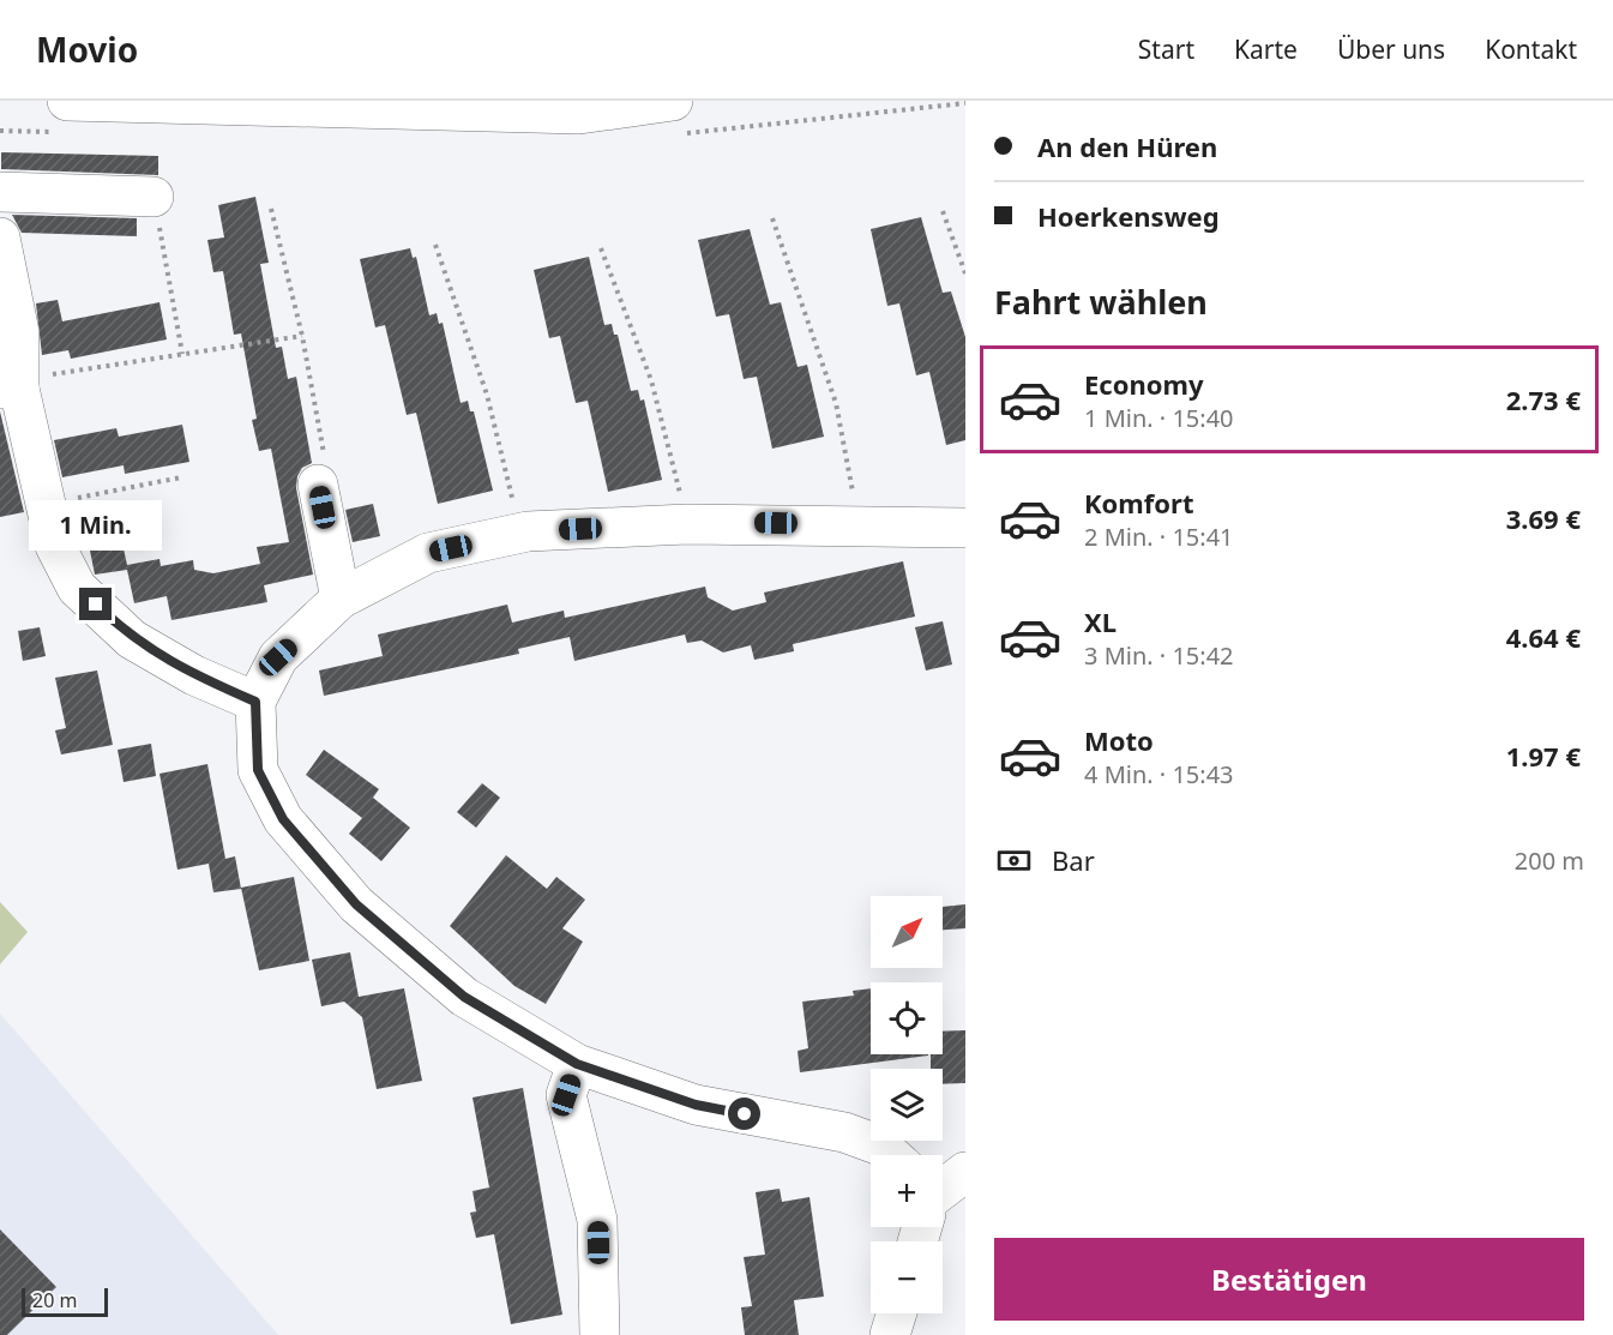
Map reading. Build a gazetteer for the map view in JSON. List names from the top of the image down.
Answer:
{
  "scale_bar": "20 m",
  "north": "top right",
  "page": {
    "header": "Movio",
    "nav": [
      "Start",
      "Karte",
      "Über uns",
      "Kontakt"
    ],
    "banner": ["An den Hüren", "Hoerkensweg"],
    "heading": "Fahrt wählen",
    "list": [
      {
        "name": "Economy",
        "note": "1 Min. · 15:40",
        "value": "2.73 €"
      },
      {
        "name": "Komfort",
        "note": "2 Min. · 15:41",
        "value": "3.69 €"
      },
      {
        "name": "XL",
        "note": "3 Min. · 15:42",
        "value": "4.64 €"
      },
      {
        "name": "Moto",
        "note": "4 Min. · 15:43",
        "value": "1.97 €"
      }
    ],
    "bubble": "1 Min.",
    "pay": ["Bar", "200 m"],
    "map_buttons": ["+", "−"],
    "buttons": "Bestätigen",
    "scale": "20 m"
  }
}
